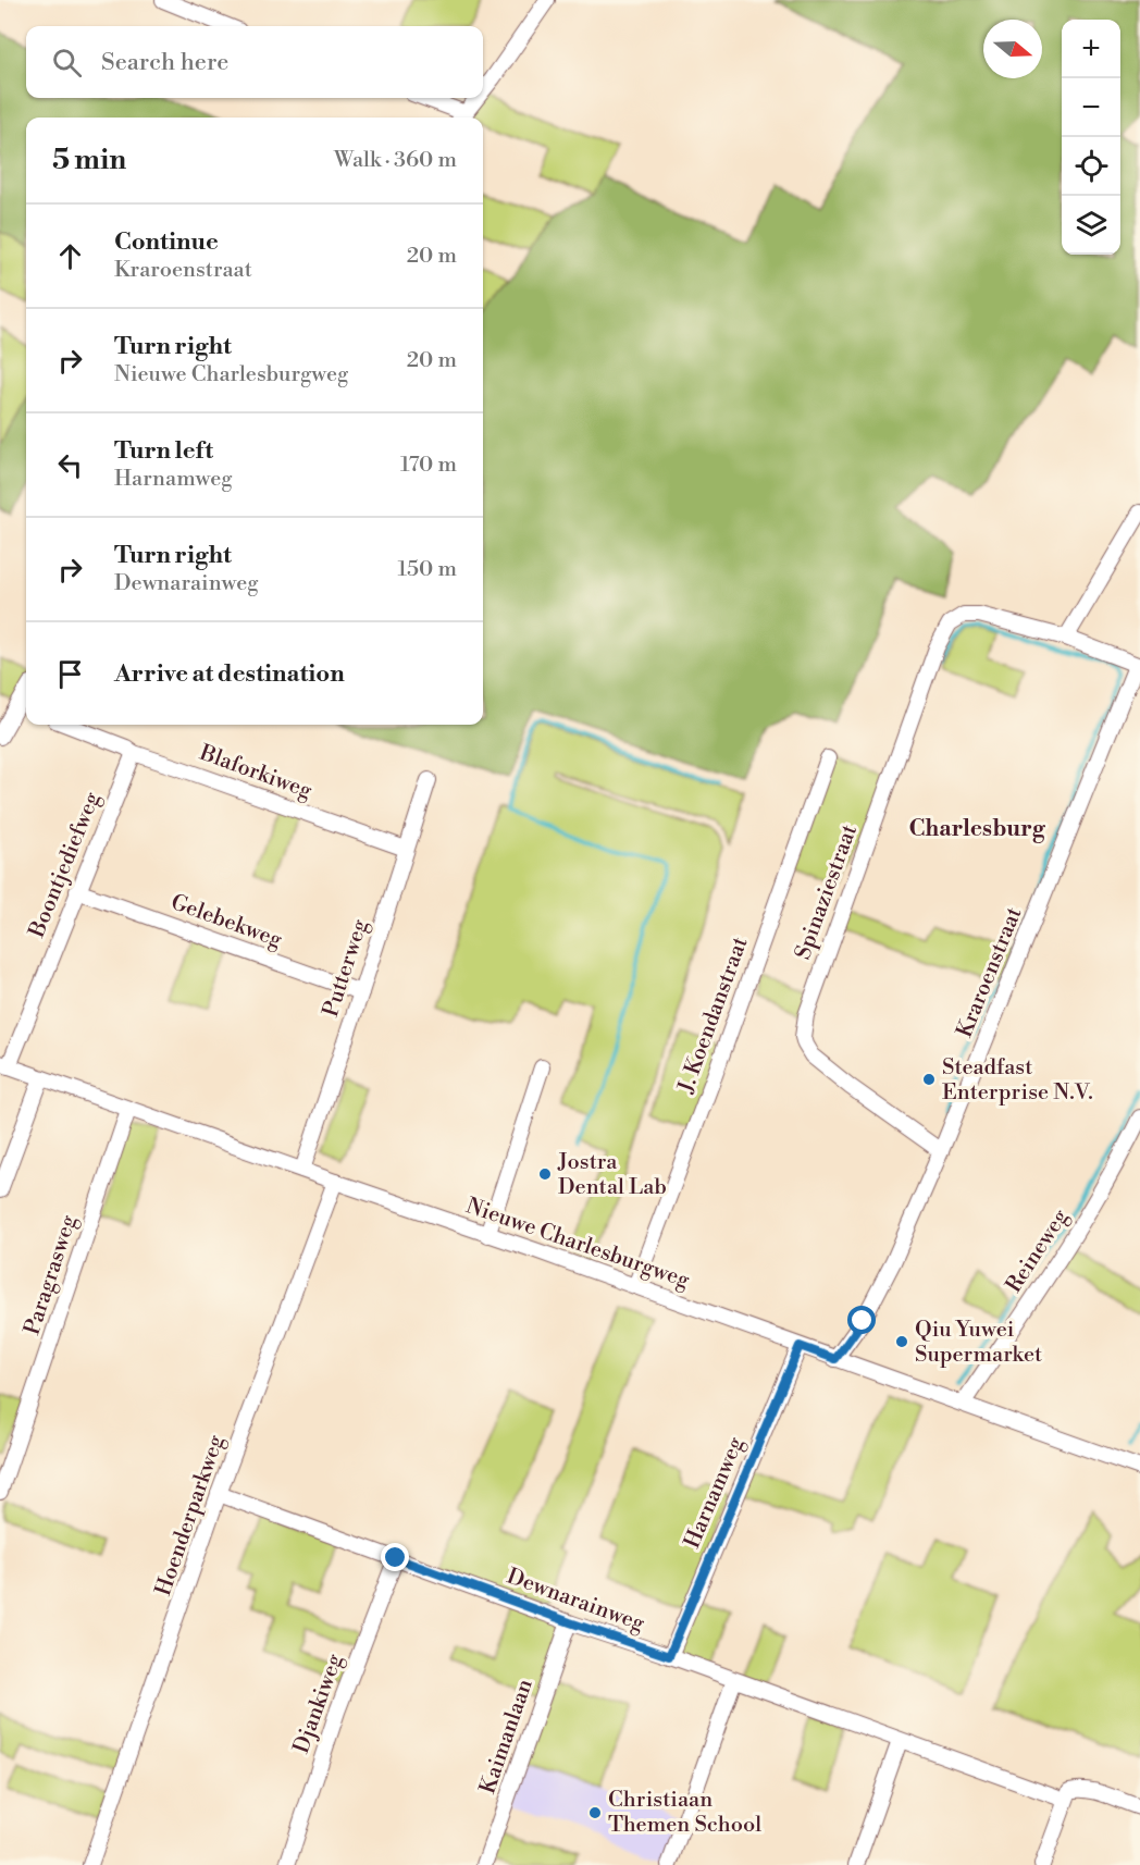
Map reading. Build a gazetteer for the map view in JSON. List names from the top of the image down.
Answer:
{
  "streets": {
    "street": [
      "Blaforkiweg",
      "Boontjediefweg",
      "Spinaziestraat",
      "Gelebekweg",
      "Putterweg",
      "Kraroenstraat",
      "J. Koendanstraat",
      "Nieuwe Charlesburgweg",
      "Reineweg",
      "Paragrasweg",
      "Harnamweg",
      "Hoenderparkweg",
      "Dewnarainweg",
      "Djankiweg",
      "Kaimanlaan"
    ]
  },
  "crossings": [
    ["Blaforkiweg", "Boontjediefweg"],
    ["Blaforkiweg", "Putterweg"],
    ["Boontjediefweg", "Gelebekweg"],
    ["Boontjediefweg", "Nieuwe Charlesburgweg"],
    ["Spinaziestraat", "Kraroenstraat"],
    ["Gelebekweg", "Putterweg"],
    ["Putterweg", "Nieuwe Charlesburgweg"],
    ["Kraroenstraat", "Nieuwe Charlesburgweg"],
    ["J. Koendanstraat", "Nieuwe Charlesburgweg"],
    ["Nieuwe Charlesburgweg", "Reineweg"],
    ["Nieuwe Charlesburgweg", "Paragrasweg"],
    ["Nieuwe Charlesburgweg", "Harnamweg"],
    ["Nieuwe Charlesburgweg", "Hoenderparkweg"],
    ["Harnamweg", "Dewnarainweg"],
    ["Hoenderparkweg", "Dewnarainweg"],
    ["Dewnarainweg", "Djankiweg"],
    ["Dewnarainweg", "Kaimanlaan"]
  ],
  "districts": ["Charlesburg"],
  "places": [
    "Steadfast Enterprise N.V.",
    "Jostra Dental Lab",
    "Qiu Yuwei Supermarket",
    "Christiaan Themen School"
  ],
  "north": "right",
  "page": {
    "map_buttons": ["+", "−"],
    "search": "Search here",
    "heading": ["5 min", "Walk · 360 m"],
    "list": [
      ["Continue", "Kraroenstraat", "20 m"],
      ["Turn right", "Nieuwe Charlesburgweg", "20 m"],
      ["Turn left", "Harnamweg", "170 m"],
      ["Turn right", "Dewnarainweg", "150 m"],
      "Arrive at destination"
    ]
  }
}
